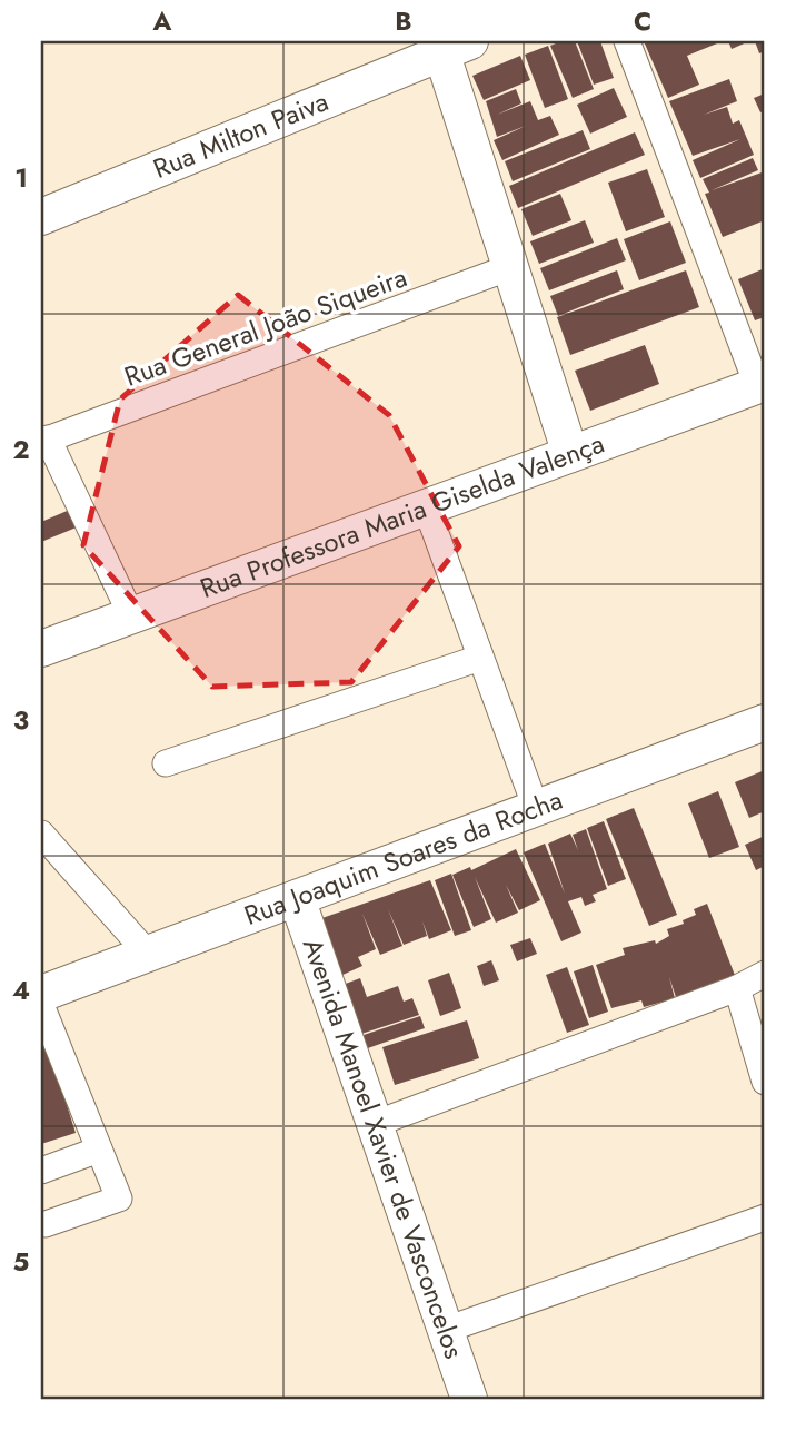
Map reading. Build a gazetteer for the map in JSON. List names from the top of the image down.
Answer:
{
  "streets": {
    "street": [
      "Rua Milton Paiva",
      "Rua General João Siqueira",
      "Rua Professora Maria Giselda Valença",
      "Rua Joaquim Soares da Rocha",
      "Avenida Manoel Xavier de Vasconcelos"
    ]
  },
  "crossings": [
    ["Rua Joaquim Soares da Rocha", "Avenida Manoel Xavier de Vasconcelos"]
  ],
  "grid": {
    "columns": ["A", "B", "C"],
    "rows": [
      "1",
      "2",
      "3",
      "4",
      "5"
    ]
  }
}
